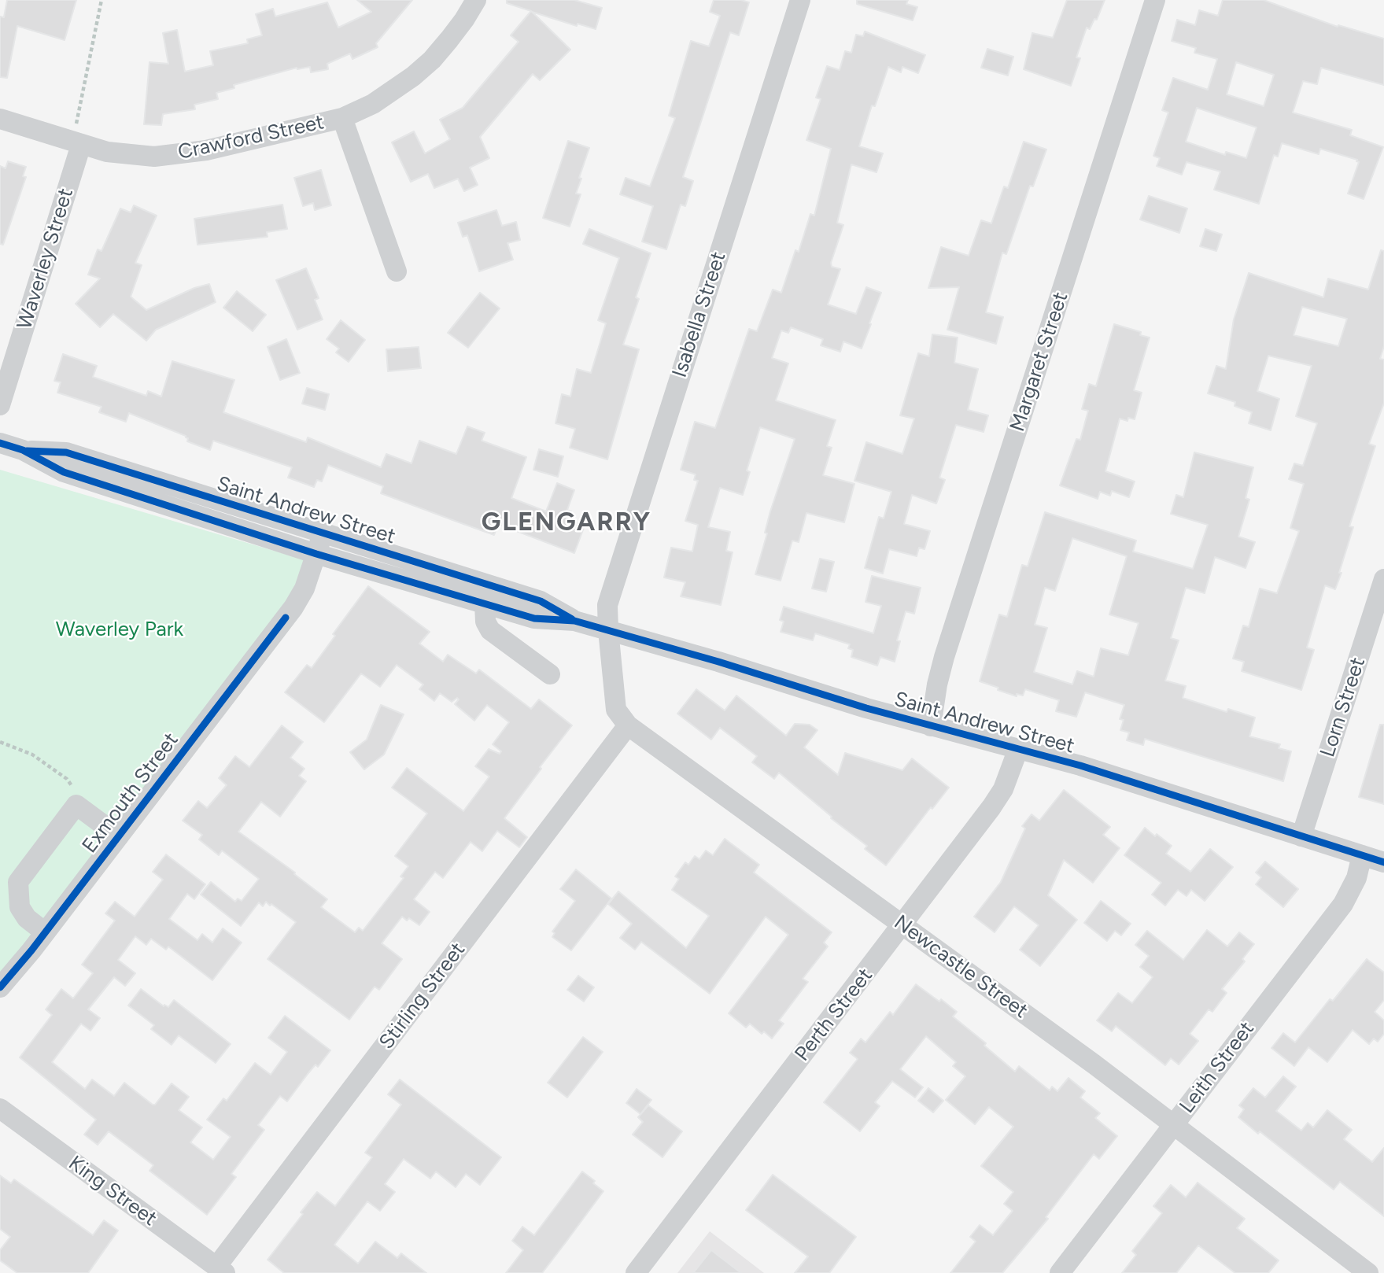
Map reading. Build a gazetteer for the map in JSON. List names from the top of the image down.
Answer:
{
  "streets": {
    "street": [
      "Crawford Street",
      "Waverley Street",
      "Isabella Street",
      "Margaret Street",
      "Saint Andrew Street",
      "Lorn Street",
      "Exmouth Street",
      "Newcastle Street",
      "Stirling Street",
      "Perth Street",
      "Leith Street",
      "King Street"
    ]
  },
  "crossings": [
    ["Crawford Street", "Waverley Street"],
    ["Isabella Street", "Saint Andrew Street"],
    ["Isabella Street", "Newcastle Street"],
    ["Margaret Street", "Saint Andrew Street"],
    ["Saint Andrew Street", "Lorn Street"],
    ["Saint Andrew Street", "Exmouth Street"],
    ["Saint Andrew Street", "Newcastle Street"],
    ["Saint Andrew Street", "Perth Street"],
    ["Saint Andrew Street", "Leith Street"],
    ["Newcastle Street", "Stirling Street"],
    ["Newcastle Street", "Perth Street"],
    ["Newcastle Street", "Leith Street"],
    ["Stirling Street", "King Street"]
  ],
  "districts": ["GLENGARRY"],
  "parks": ["Waverley Park"]
}
